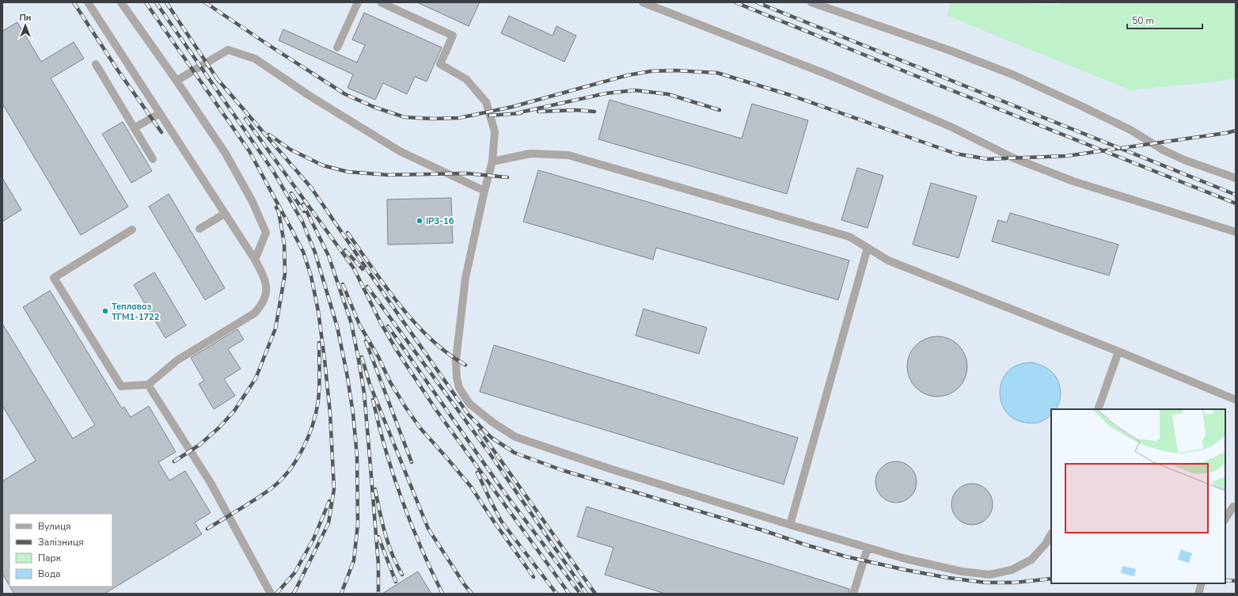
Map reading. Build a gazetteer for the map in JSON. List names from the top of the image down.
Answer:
{
  "places": ["ІРЗ-16", "Тепловоз ТГМ1-1722"],
  "legend": [
    "Вулиця",
    "Залізниця",
    "Парк",
    "Вода"
  ],
  "scale_bar": "50 m",
  "north": "top"
}
